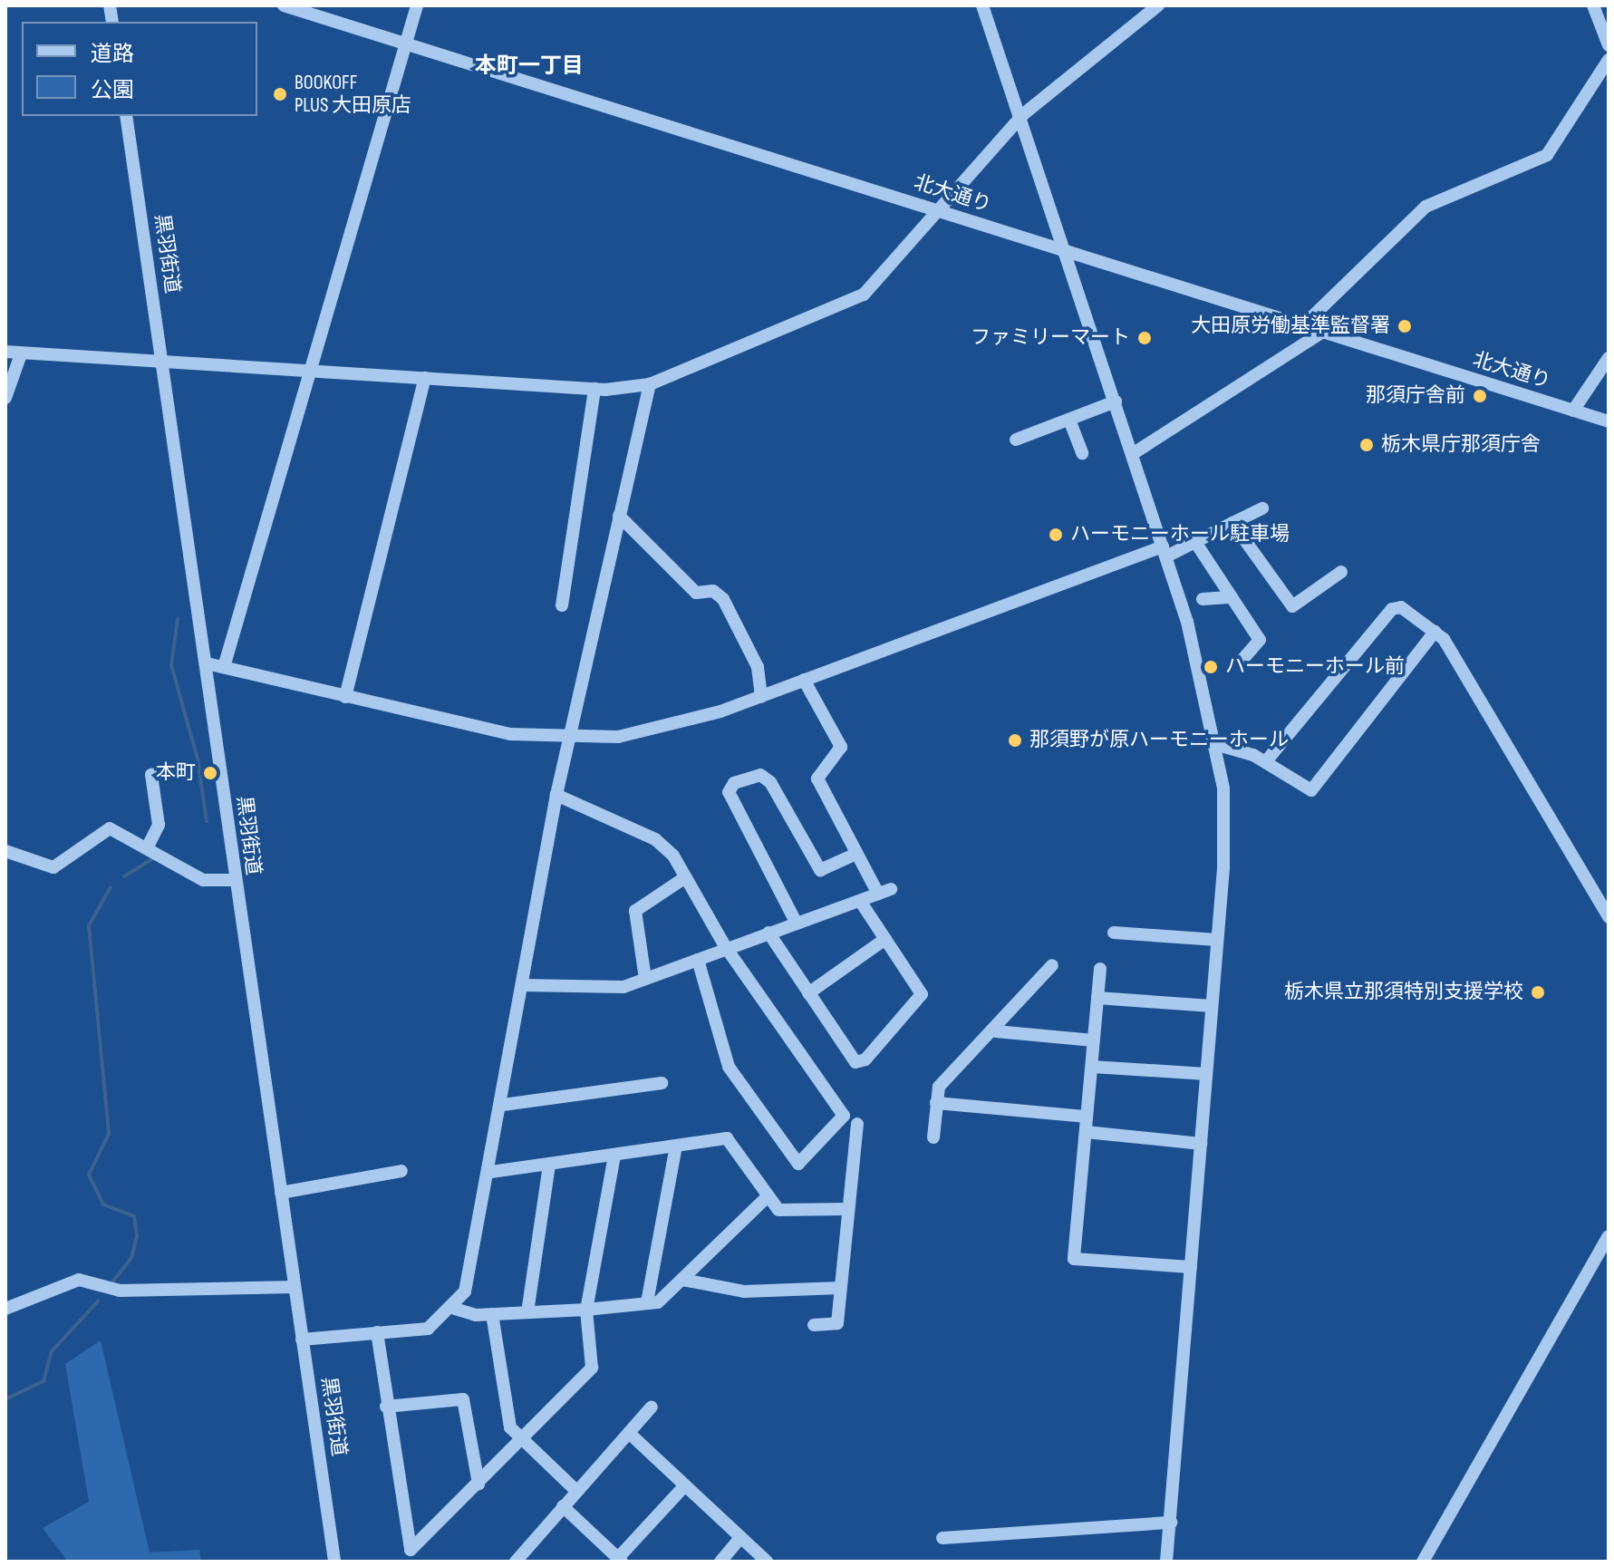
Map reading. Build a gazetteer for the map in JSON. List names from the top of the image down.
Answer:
{
  "streets": {
    "street": ["北大通り", "黒羽街道"]
  },
  "districts": ["本町一丁目"],
  "places": [
    "BOOKOFF PLUS 大田原店",
    "大田原労働基準監督署",
    "ファミリーマート",
    "那須庁舎前",
    "栃木県庁那須庁舎",
    "ハーモニーホール駐車場",
    "ハーモニーホール前",
    "那須野が原ハーモニーホール",
    "本町",
    "栃木県立那須特別支援学校"
  ],
  "legend": ["道路", "公園"]
}
